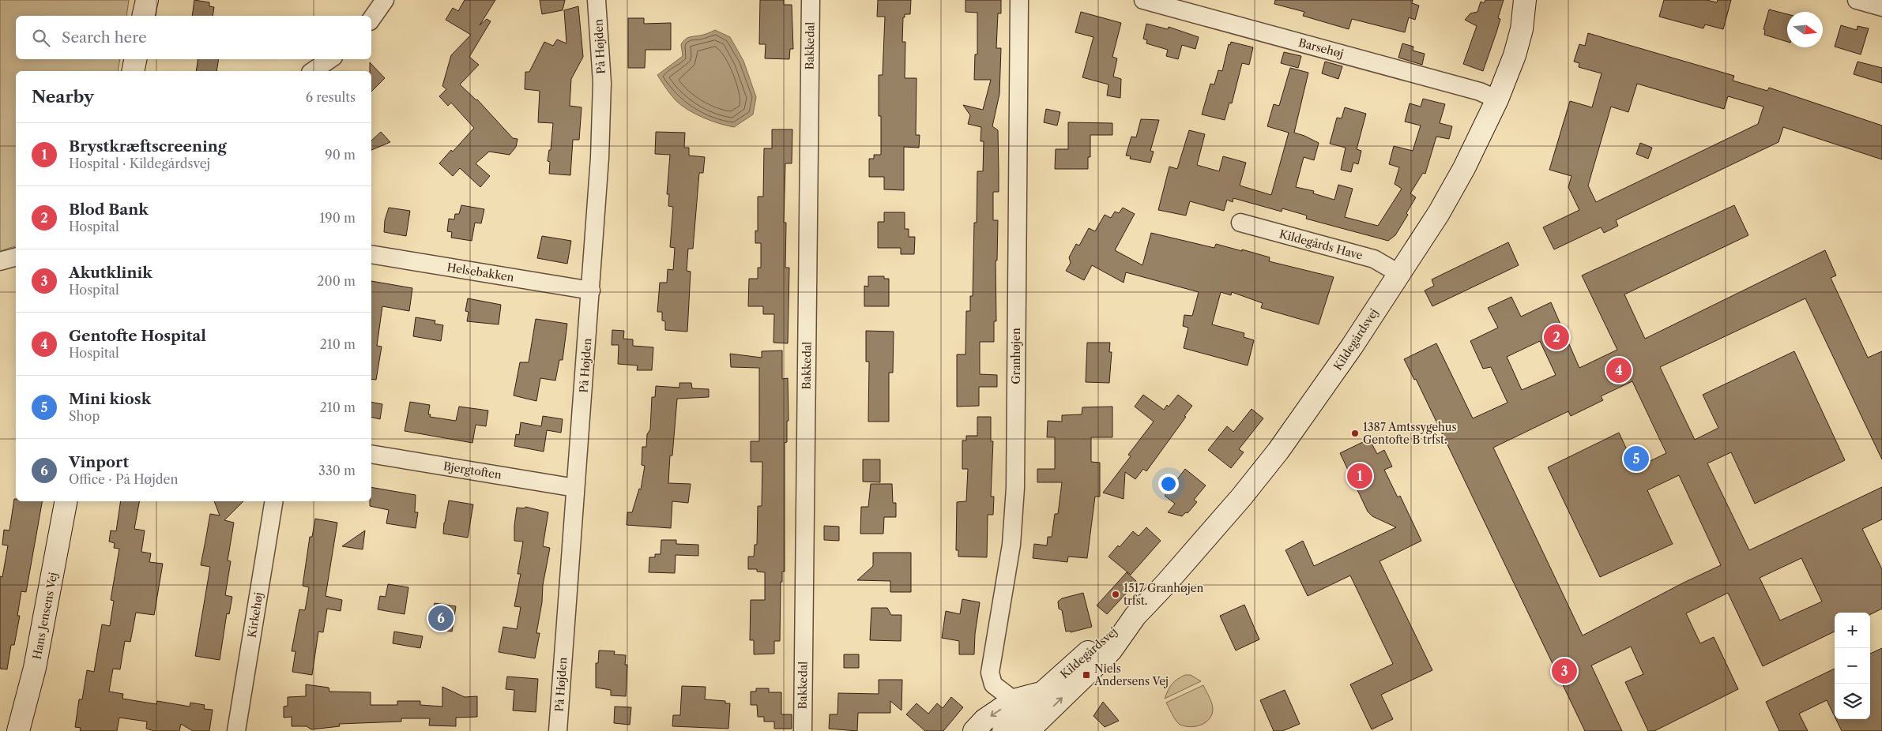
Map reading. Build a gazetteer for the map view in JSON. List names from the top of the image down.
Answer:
{
  "streets": {
    "street": [
      "Bakkedal",
      "På Højden",
      "Barsehøj",
      "Kildegårds Have",
      "Helsebakken",
      "Kildegårdsvej",
      "Granhøjen",
      "Bjergtoften",
      "Kirkehøj",
      "Hans Jensens Vej"
    ]
  },
  "crossings": [
    ["På Højden", "Helsebakken"],
    ["På Højden", "Bjergtoften"],
    ["Barsehøj", "Kildegårdsvej"],
    ["Kildegårds Have", "Kildegårdsvej"],
    ["Kildegårdsvej", "Granhøjen"]
  ],
  "places": {
    "other": ["1387 Amtssygehus Gentofte B trfst.", "1517 Granhøjen trfst."],
    "transit": ["Niels Andersens Vej"]
  },
  "north": "right",
  "page": {
    "search": "Search here",
    "heading": ["Nearby", "6 results"],
    "list": [
      {
        "mark": "1",
        "name": "Brystkræftscreening",
        "note": "Hospital · Kildegårdsvej",
        "value": "90 m"
      },
      {
        "mark": "2",
        "name": "Blod Bank",
        "note": "Hospital",
        "value": "190 m"
      },
      {
        "mark": "3",
        "name": "Akutklinik",
        "note": "Hospital",
        "value": "200 m"
      },
      {
        "mark": "4",
        "name": "Gentofte Hospital",
        "note": "Hospital",
        "value": "210 m"
      },
      {
        "mark": "5",
        "name": "Mini kiosk",
        "note": "Shop",
        "value": "210 m"
      },
      {
        "mark": "6",
        "name": "Vinport",
        "note": "Office · På Højden",
        "value": "330 m"
      }
    ],
    "pins": [
      "2",
      "4",
      "5",
      "1",
      "6",
      "3"
    ],
    "map_buttons": ["+", "−"]
  }
}
